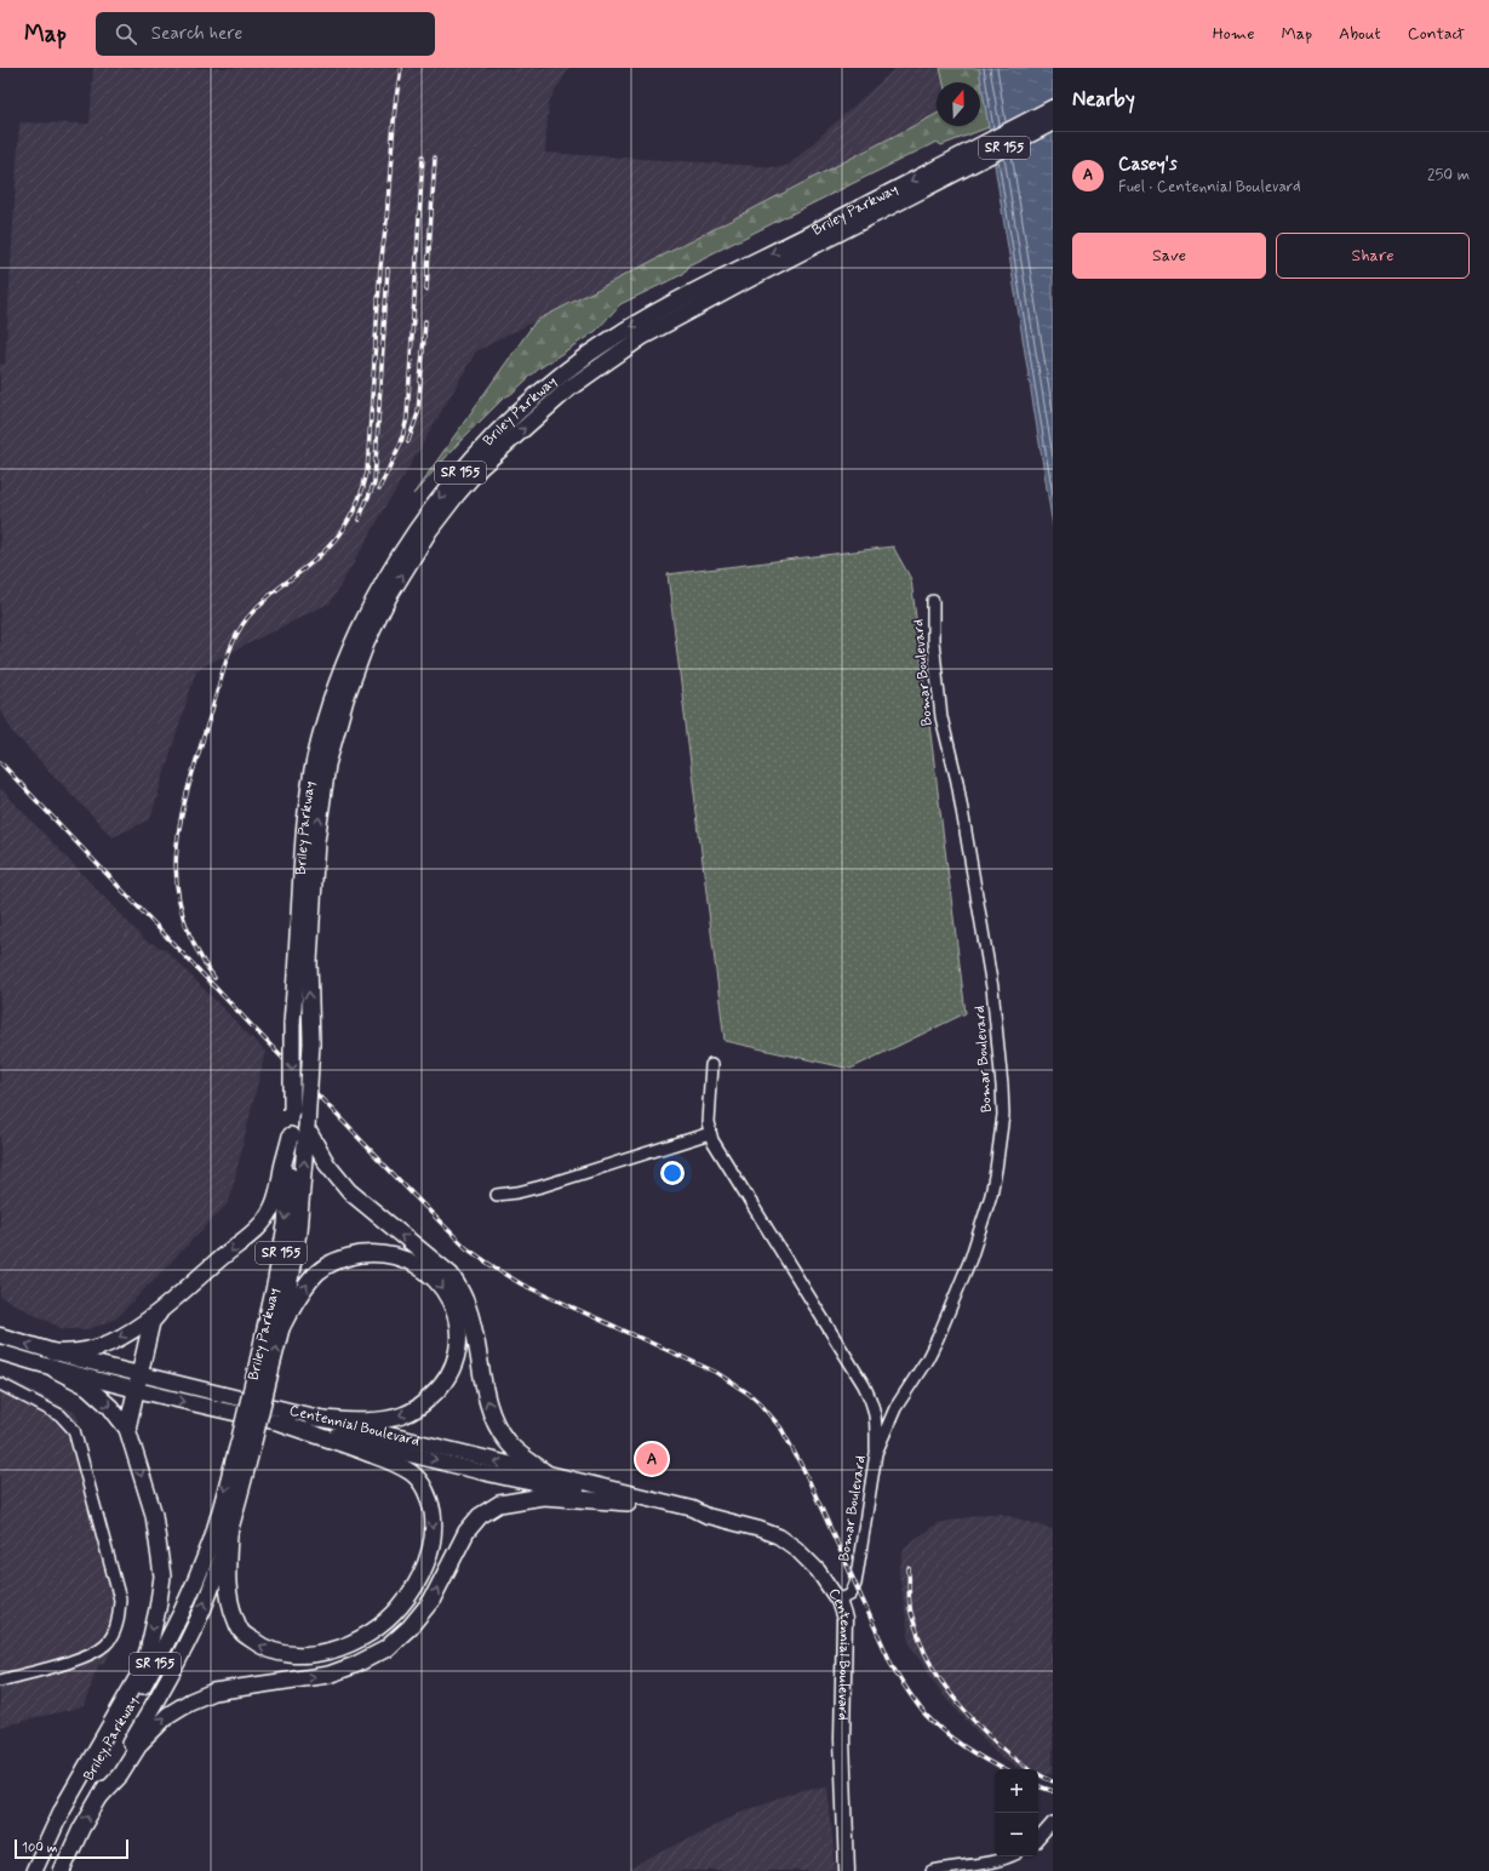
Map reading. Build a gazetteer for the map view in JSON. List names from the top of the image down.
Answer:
{
  "streets": {
    "highway": ["SR 155", "Briley Parkway"],
    "main road": ["Centennial Boulevard"],
    "street": ["Bomar Boulevard"]
  },
  "crossings": [
    ["Bomar Boulevard", "Centennial Boulevard"]
  ],
  "scale_bar": "100 m",
  "north": "top",
  "page": {
    "header": "Map",
    "search": "Search here",
    "nav": [
      "Home",
      "Map",
      "About",
      "Contact"
    ],
    "heading": "Nearby",
    "list": [
      {
        "mark": "A",
        "name": "Casey's",
        "note": "Fuel · Centennial Boulevard",
        "value": "250 m"
      }
    ],
    "buttons": ["Save", "Share"],
    "pins": "A",
    "map_buttons": ["+", "−"],
    "scale": "100 m"
  }
}
